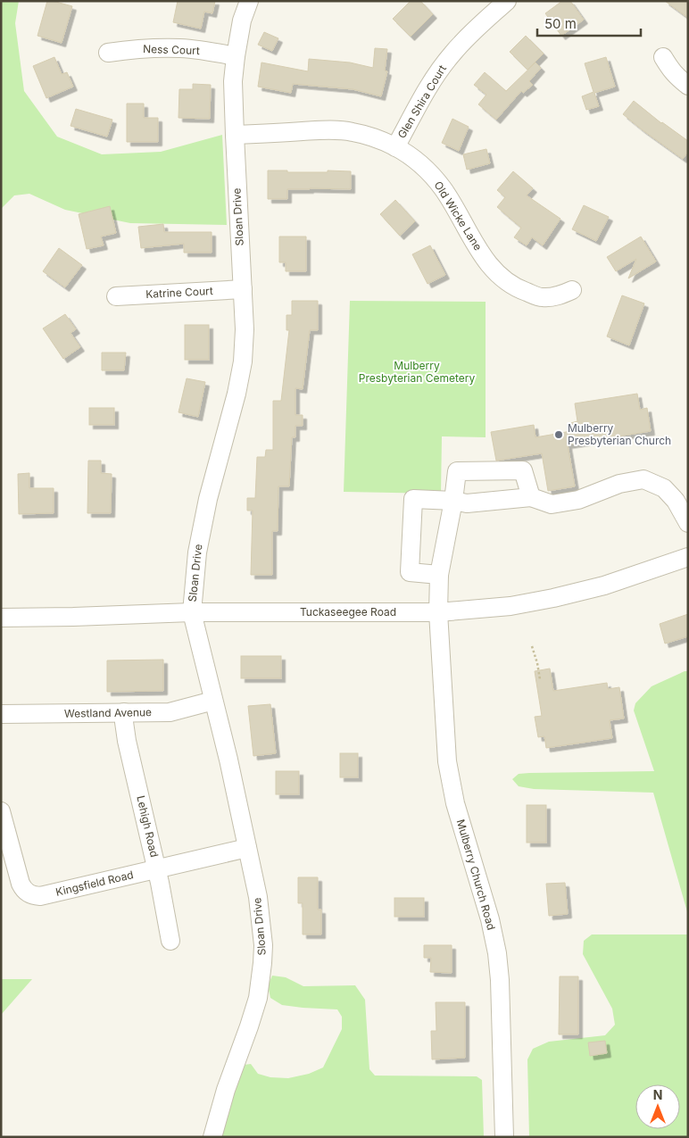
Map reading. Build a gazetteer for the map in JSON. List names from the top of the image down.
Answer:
{
  "streets": {
    "street": [
      "Ness Court",
      "Glen Shira Court",
      "Old Wicke Lane",
      "Sloan Drive",
      "Katrine Court",
      "Tuckaseegee Road",
      "Westland Avenue",
      "Lehigh Road",
      "Mulberry Church Road",
      "Kingsfield Road"
    ]
  },
  "crossings": [
    ["Ness Court", "Sloan Drive"],
    ["Glen Shira Court", "Old Wicke Lane"],
    ["Old Wicke Lane", "Sloan Drive"],
    ["Sloan Drive", "Katrine Court"],
    ["Sloan Drive", "Tuckaseegee Road"],
    ["Sloan Drive", "Westland Avenue"],
    ["Sloan Drive", "Kingsfield Road"],
    ["Tuckaseegee Road", "Mulberry Church Road"],
    ["Westland Avenue", "Lehigh Road"],
    ["Lehigh Road", "Kingsfield Road"]
  ],
  "parks": ["Mulberry Presbyterian Cemetery"],
  "places": ["Mulberry Presbyterian Church"],
  "scale_bar": "50 m",
  "north": "top"
}
